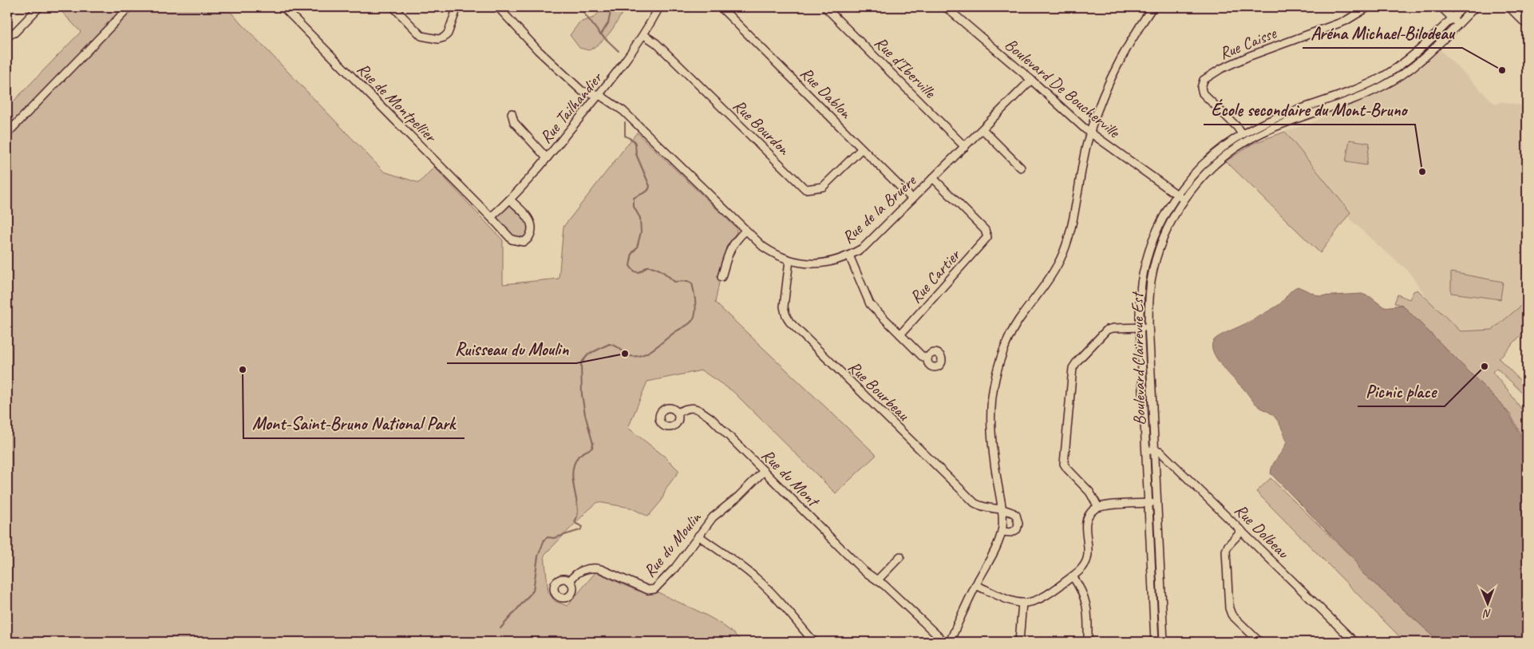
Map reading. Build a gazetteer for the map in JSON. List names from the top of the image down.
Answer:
{
  "streets": {
    "street": [
      "Rue Caisse",
      "Rue d'Iberville",
      "Boulevard De Boucherville",
      "Rue Dablon",
      "Rue de Montpellier",
      "Rue Tailhandier",
      "Rue Bourdon",
      "Rue de la Bruère",
      "Rue Cartier",
      "Boulevard Clairevue Est",
      "Rue Bourbeau",
      "Rue du Mont",
      "Rue Dolbeau",
      "Rue du Moulin"
    ]
  },
  "crossings": [
    ["Rue Caisse", "Boulevard Clairevue Est"],
    ["Rue d'Iberville", "Rue de la Bruère"],
    ["Boulevard De Boucherville", "Rue de la Bruère"],
    ["Boulevard De Boucherville", "Boulevard Clairevue Est"],
    ["Rue Dablon", "Rue Bourdon"],
    ["Rue Dablon", "Rue de la Bruère"],
    ["Rue de Montpellier", "Rue Tailhandier"],
    ["Rue Tailhandier", "Rue Bourdon"],
    ["Rue Tailhandier", "Rue de la Bruère"],
    ["Rue de la Bruère", "Rue Cartier"],
    ["Rue de la Bruère", "Rue Bourbeau"],
    ["Boulevard Clairevue Est", "Rue Dolbeau"],
    ["Rue du Mont", "Rue du Moulin"]
  ],
  "places": [
    "Aréna Michael-Bilodeau",
    "École secondaire du Mont-Bruno",
    "Ruisseau du Moulin",
    "Picnic place",
    "Mont-Saint-Bruno National Park"
  ],
  "north": "bottom"
}
